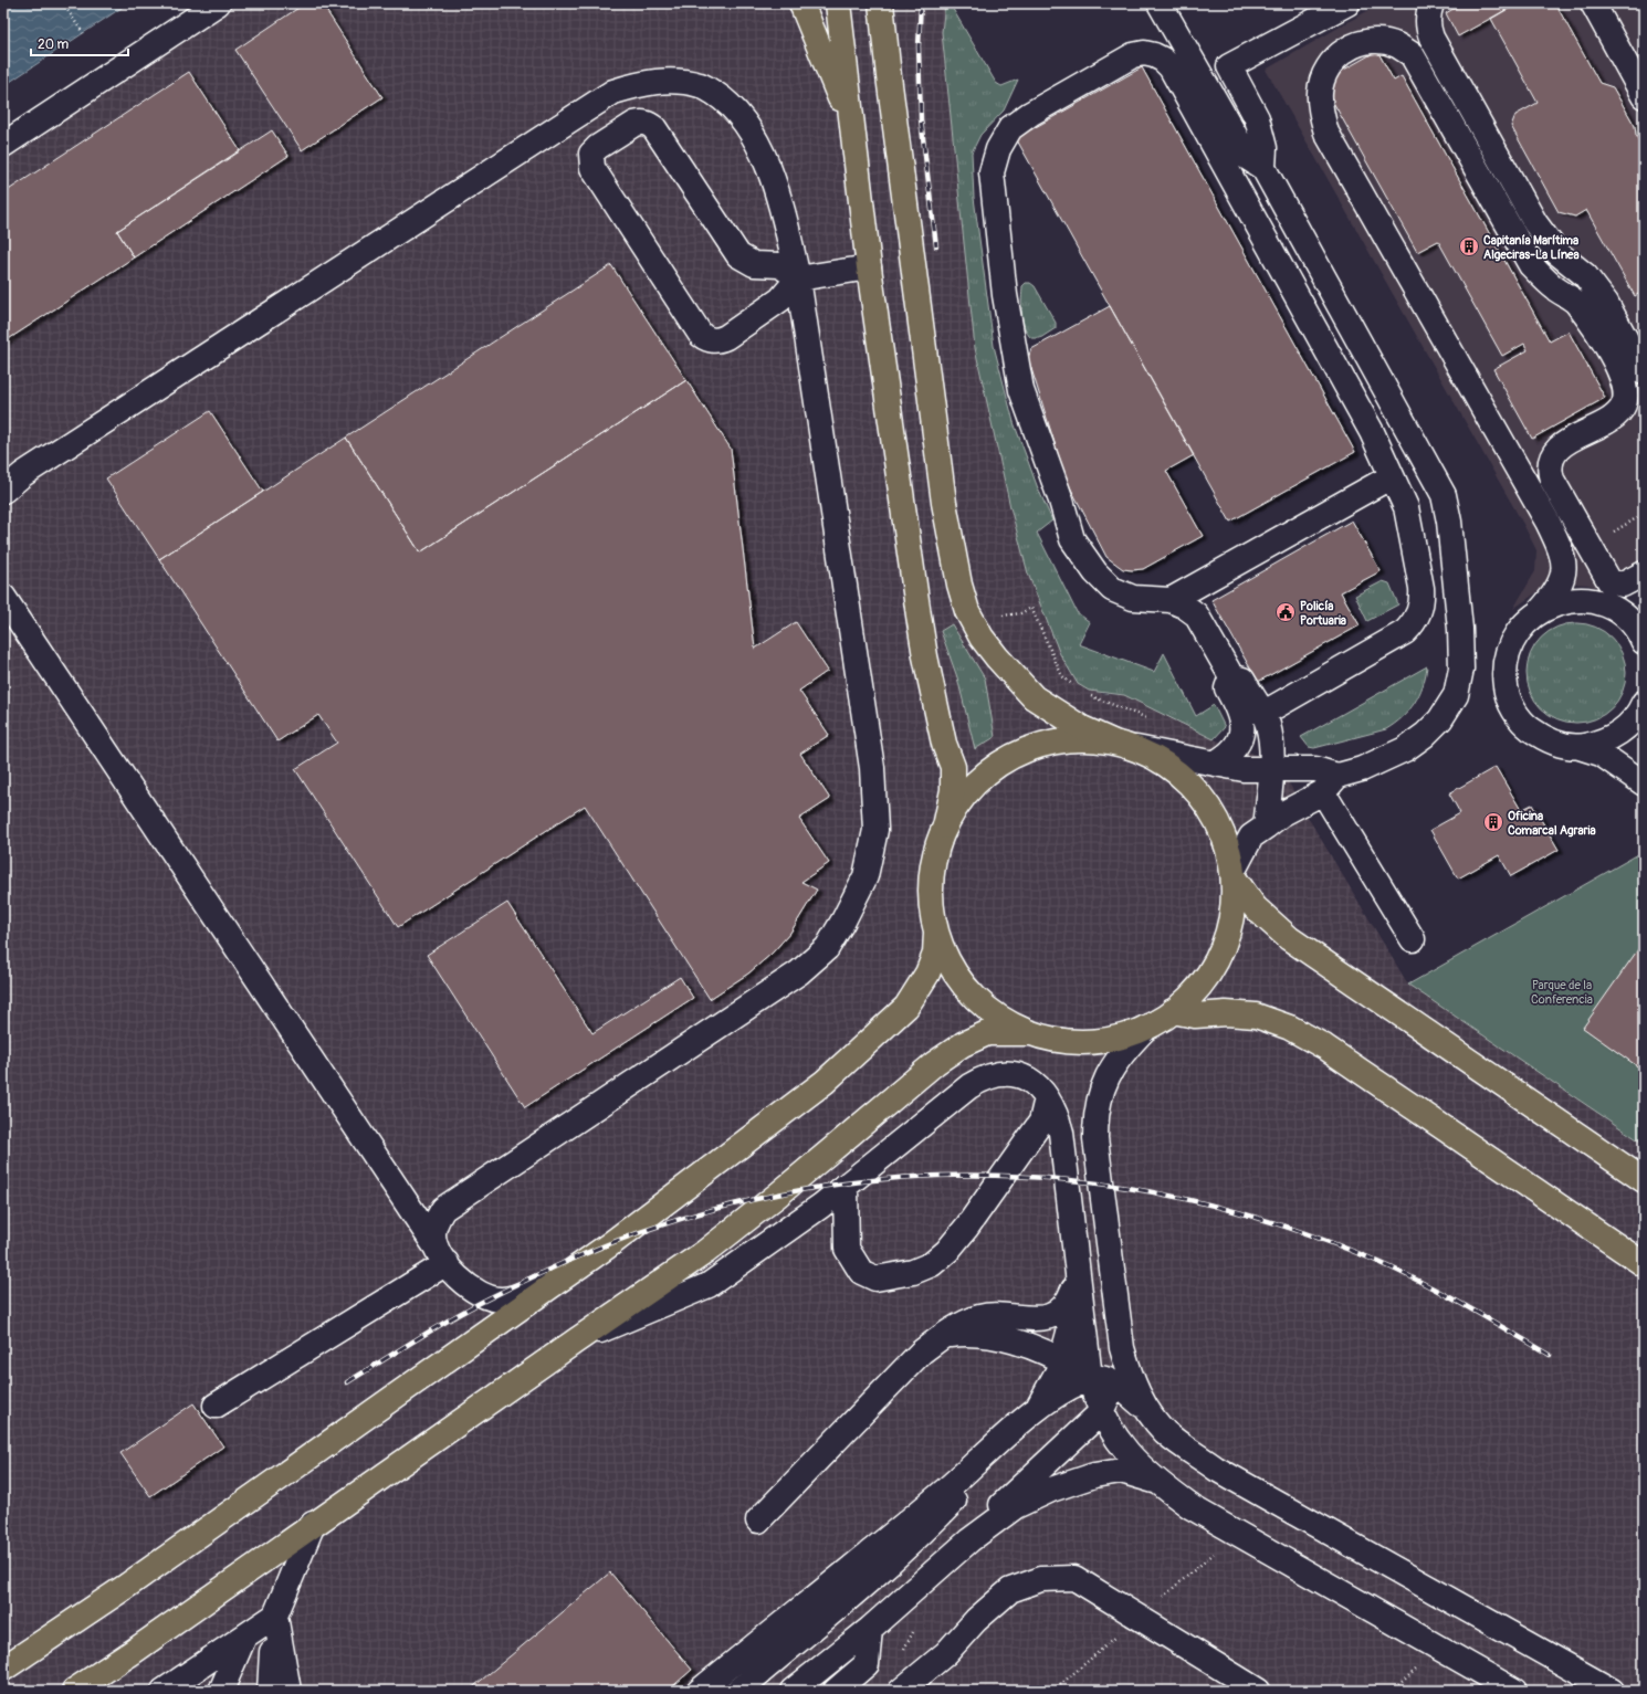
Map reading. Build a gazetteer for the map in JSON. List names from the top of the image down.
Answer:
{
  "parks": ["Parque de la Conferencia"],
  "places": {
    "building": ["Capitanía Marítima Algeciras-La Línea", "Oficina Comarcal Agraria"],
    "public building": ["Policía Portuaria"]
  },
  "scale_bar": "20 m"
}
